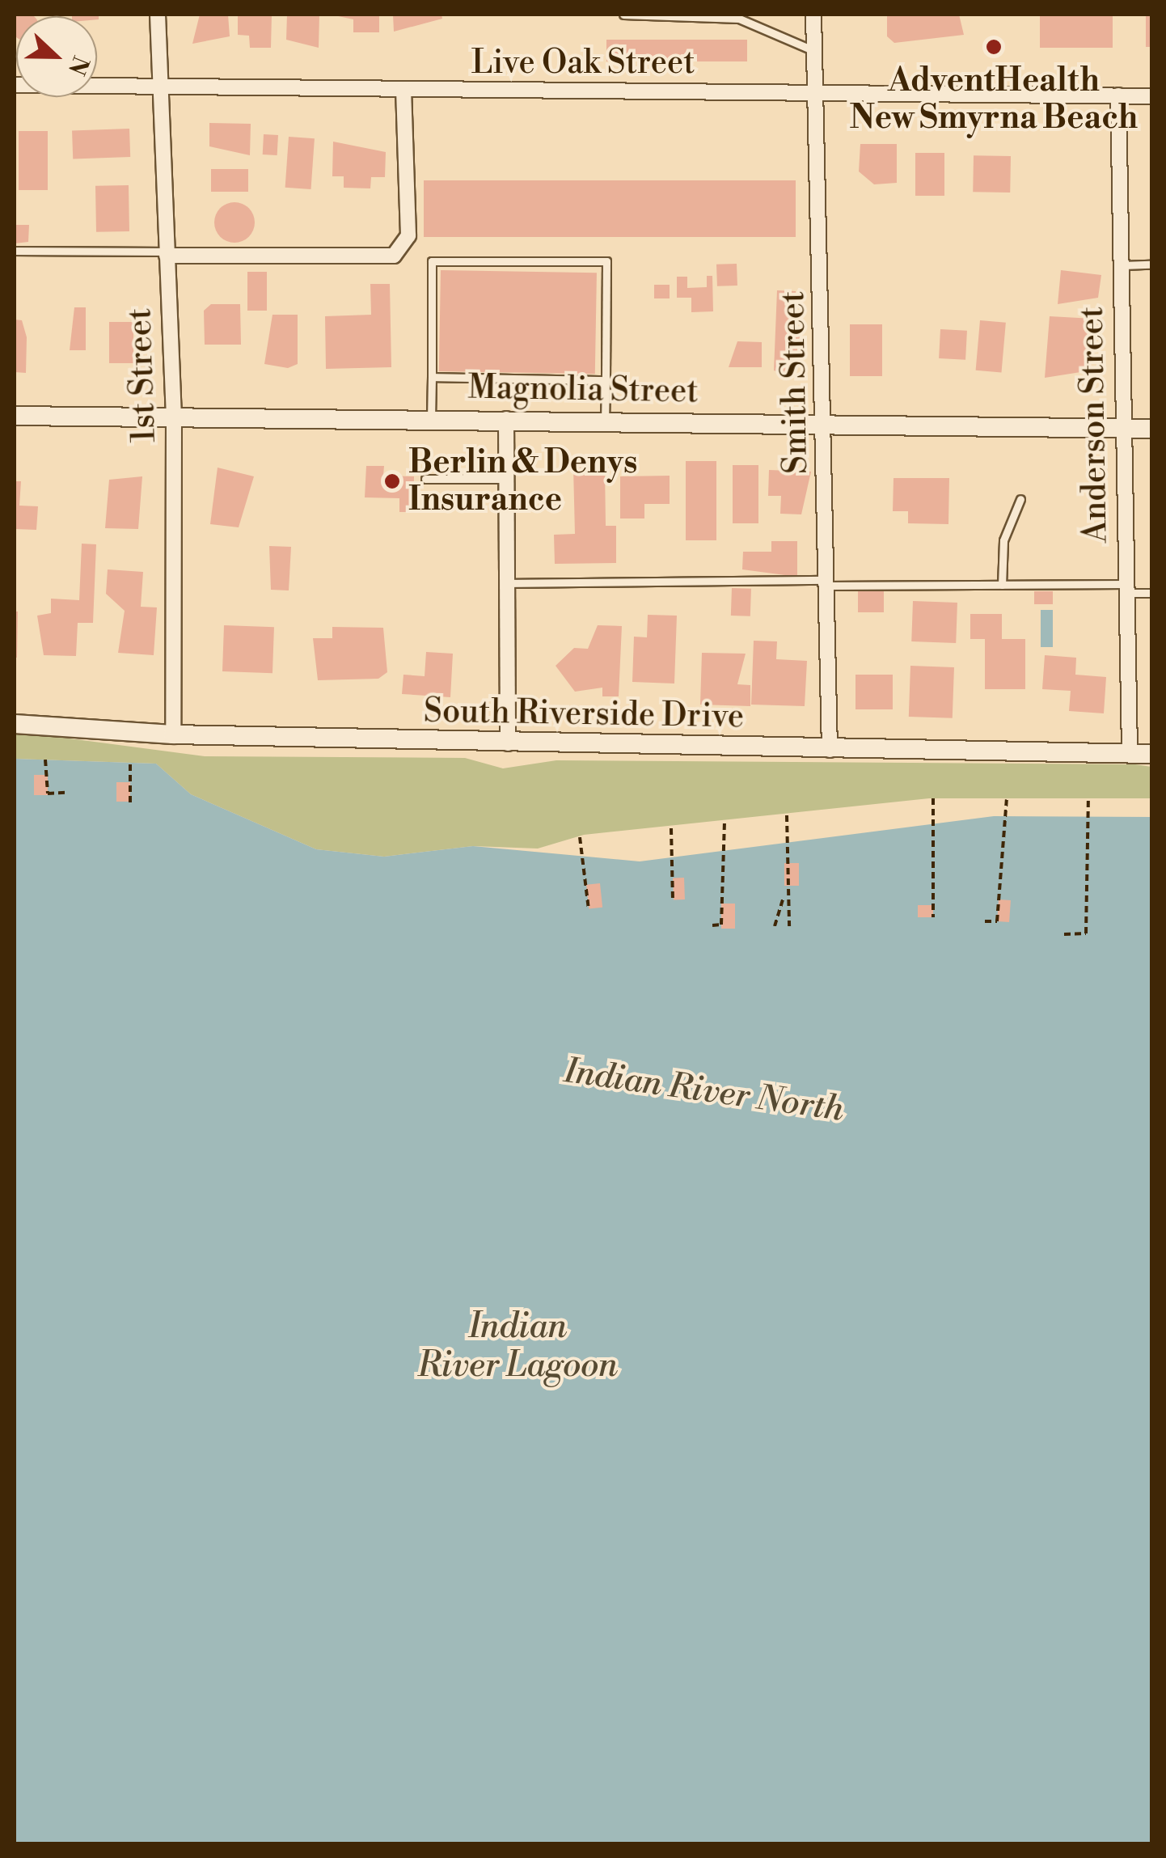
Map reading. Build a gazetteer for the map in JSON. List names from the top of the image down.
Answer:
{
  "streets": {
    "street": [
      "Live Oak Street",
      "1st Street",
      "Smith Street",
      "Magnolia Street",
      "Anderson Street",
      "South Riverside Drive"
    ]
  },
  "crossings": [
    ["Live Oak Street", "1st Street"],
    ["Live Oak Street", "Smith Street"],
    ["Live Oak Street", "Anderson Street"],
    ["1st Street", "Magnolia Street"],
    ["1st Street", "South Riverside Drive"],
    ["Smith Street", "Magnolia Street"],
    ["Smith Street", "South Riverside Drive"],
    ["Magnolia Street", "Anderson Street"],
    ["Anderson Street", "South Riverside Drive"]
  ],
  "water": ["Indian River North", "Indian River Lagoon"],
  "places": ["AdventHealth New Smyrna Beach", "Berlin & Denys Insurance"],
  "north": "right"
}
